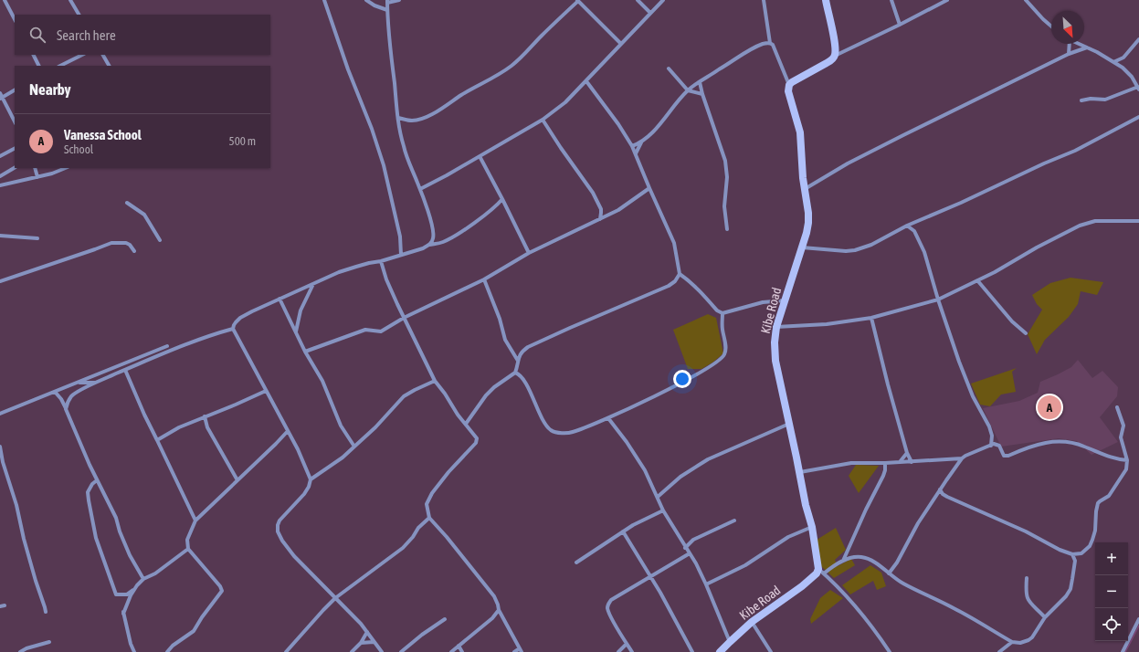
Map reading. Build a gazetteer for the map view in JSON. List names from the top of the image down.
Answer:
{
  "streets": {
    "street": ["Kibe Road"]
  },
  "north": "bottom right",
  "page": {
    "search": "Search here",
    "heading": "Nearby",
    "list": [
      {
        "mark": "A",
        "name": "Vanessa School",
        "note": "School",
        "value": "500 m"
      }
    ],
    "pins": "A",
    "map_buttons": ["+", "−"]
  }
}
